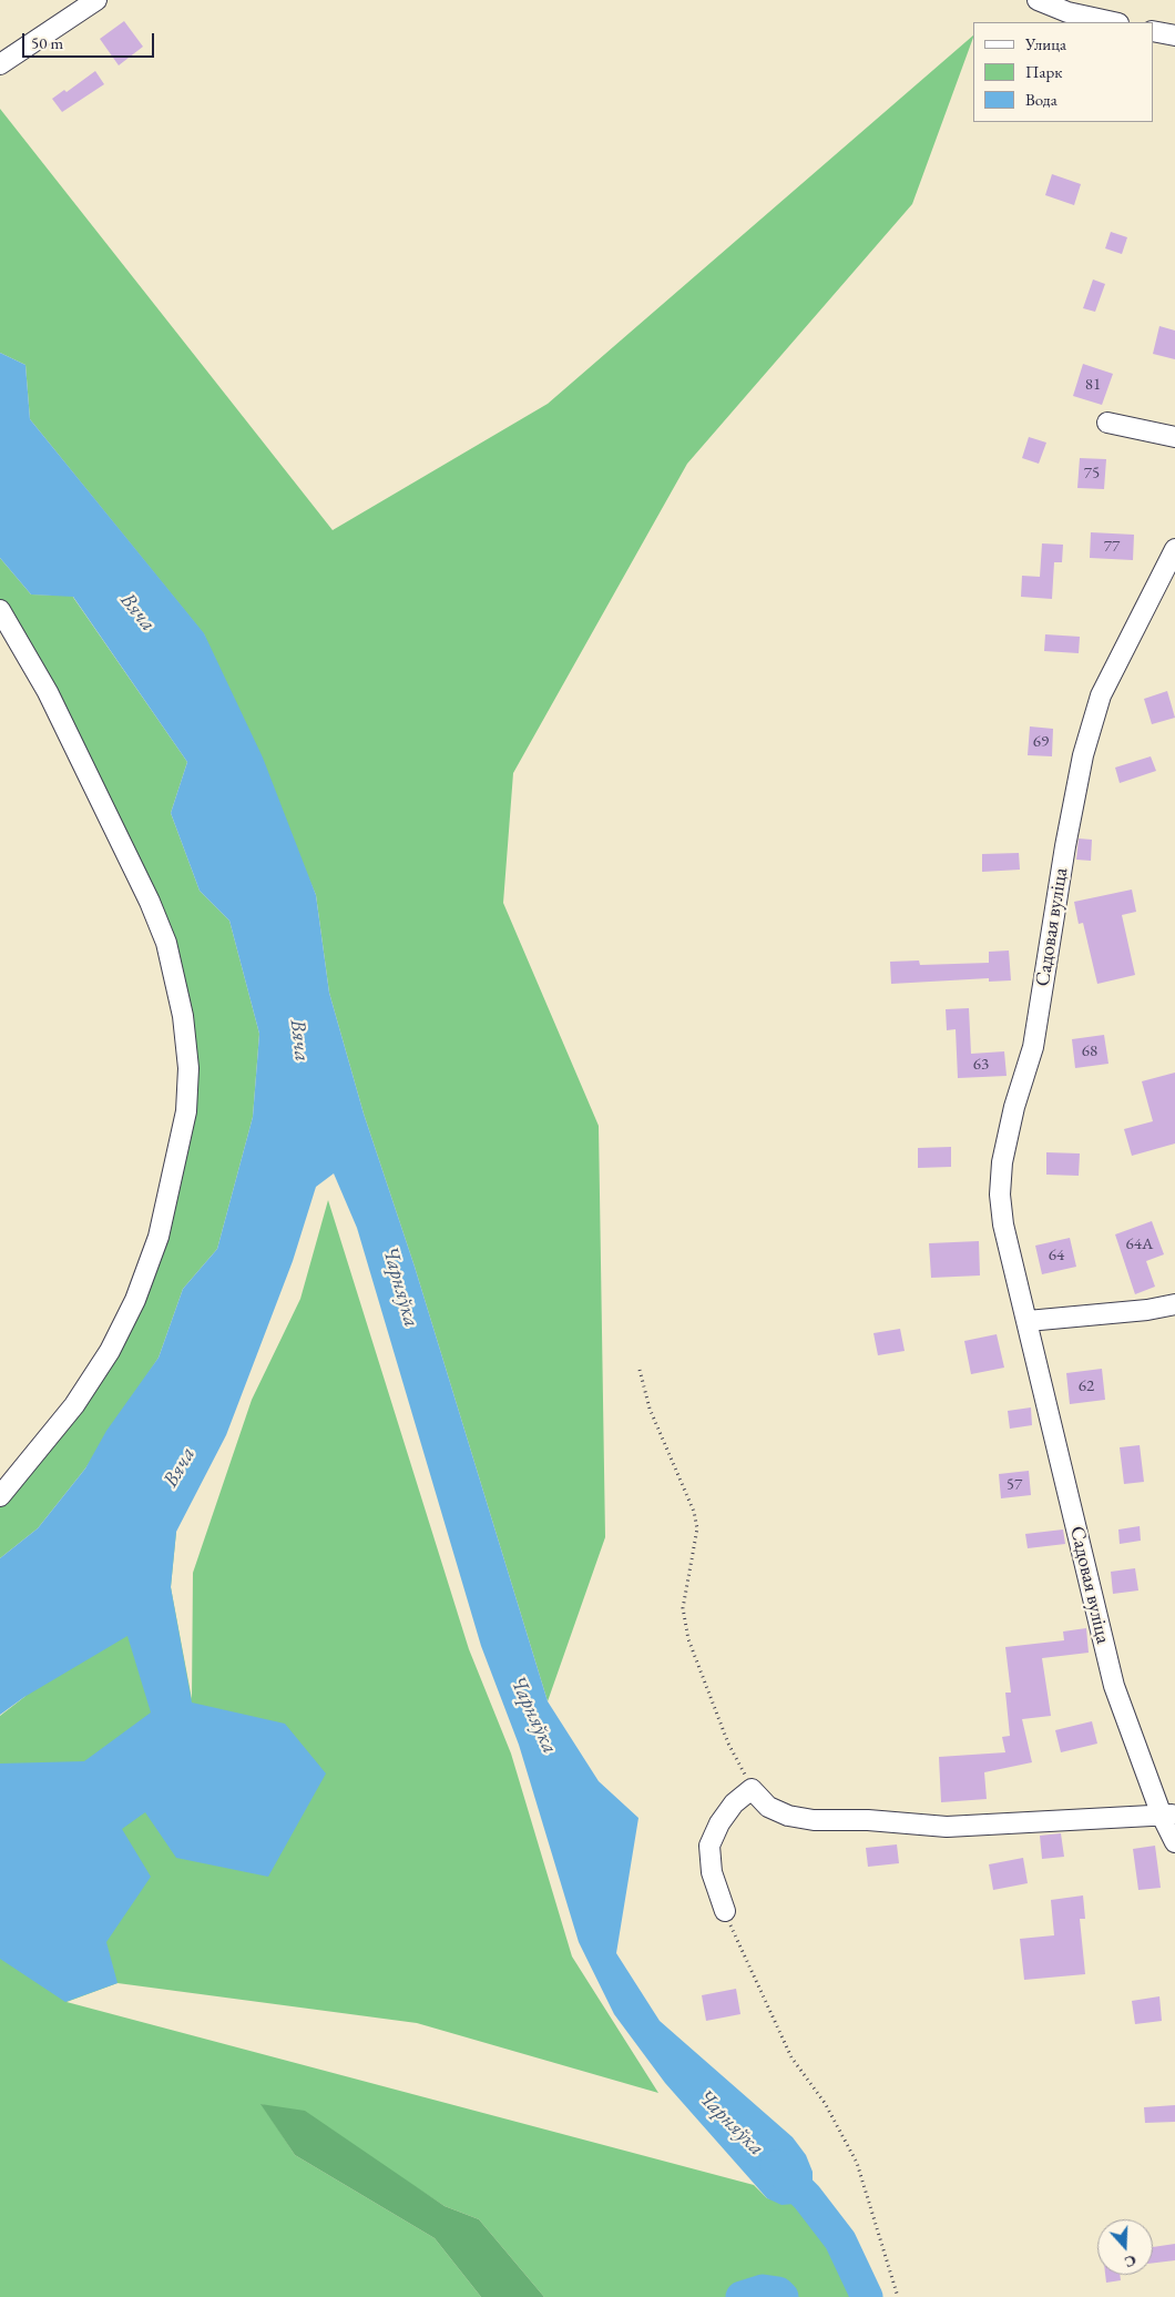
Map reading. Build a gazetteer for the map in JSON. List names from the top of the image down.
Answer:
{
  "streets": {
    "street": ["Садовая вуліца"]
  },
  "water": ["Вяча", "Чарняўка"],
  "house_numbers": [
    "81",
    "75",
    "77",
    "69",
    "68",
    "63",
    "64А",
    "64",
    "62",
    "57"
  ],
  "legend": ["Улица", "Парк", "Вода"],
  "scale_bar": "50 m",
  "north": "bottom"
}
